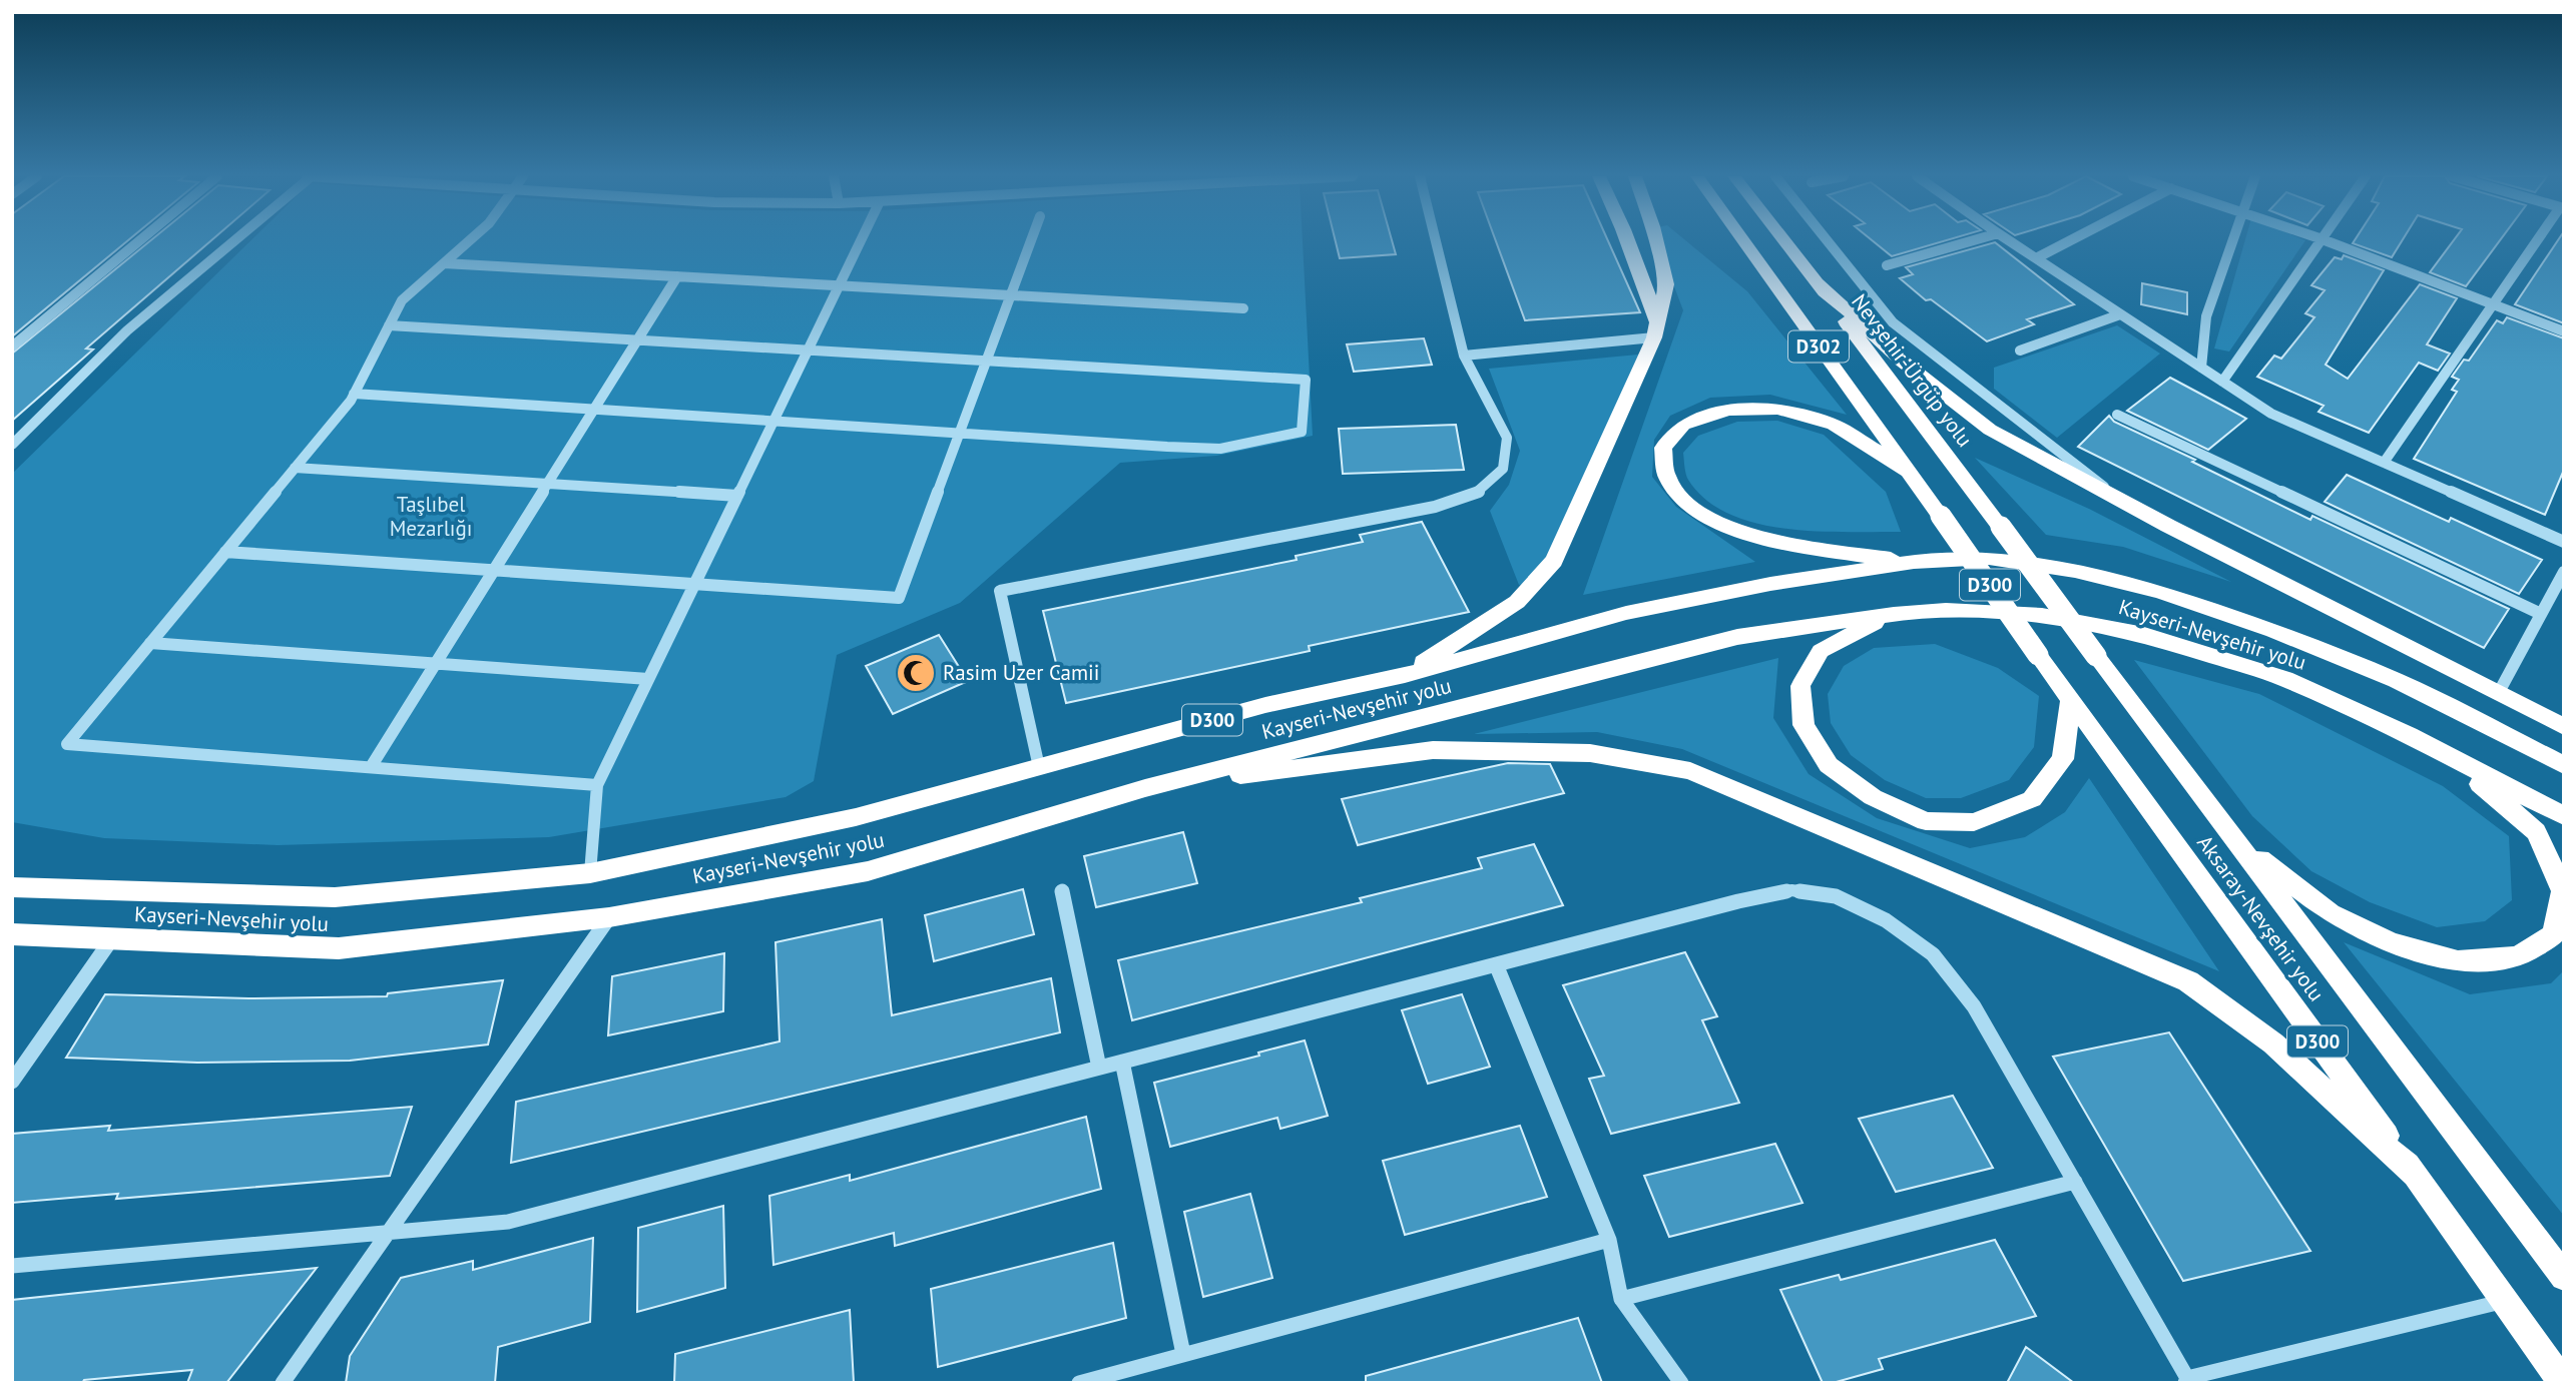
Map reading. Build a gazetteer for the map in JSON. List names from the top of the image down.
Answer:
{
  "streets": {
    "highway": [
      "D302",
      "Nevşehir-Ürgüp yolu",
      "D300",
      "Kayseri-Nevşehir yolu",
      "Aksaray-Nevşehir yolu"
    ]
  },
  "crossings": [
    ["D302", "Aksaray-Nevşehir yolu"],
    ["Nevşehir-Ürgüp yolu", "Aksaray-Nevşehir yolu"]
  ],
  "parks": ["Taşlıbel Mezarlığı"],
  "places": {
    "mosque": ["Rasim Uzer Camii"]
  }
}
